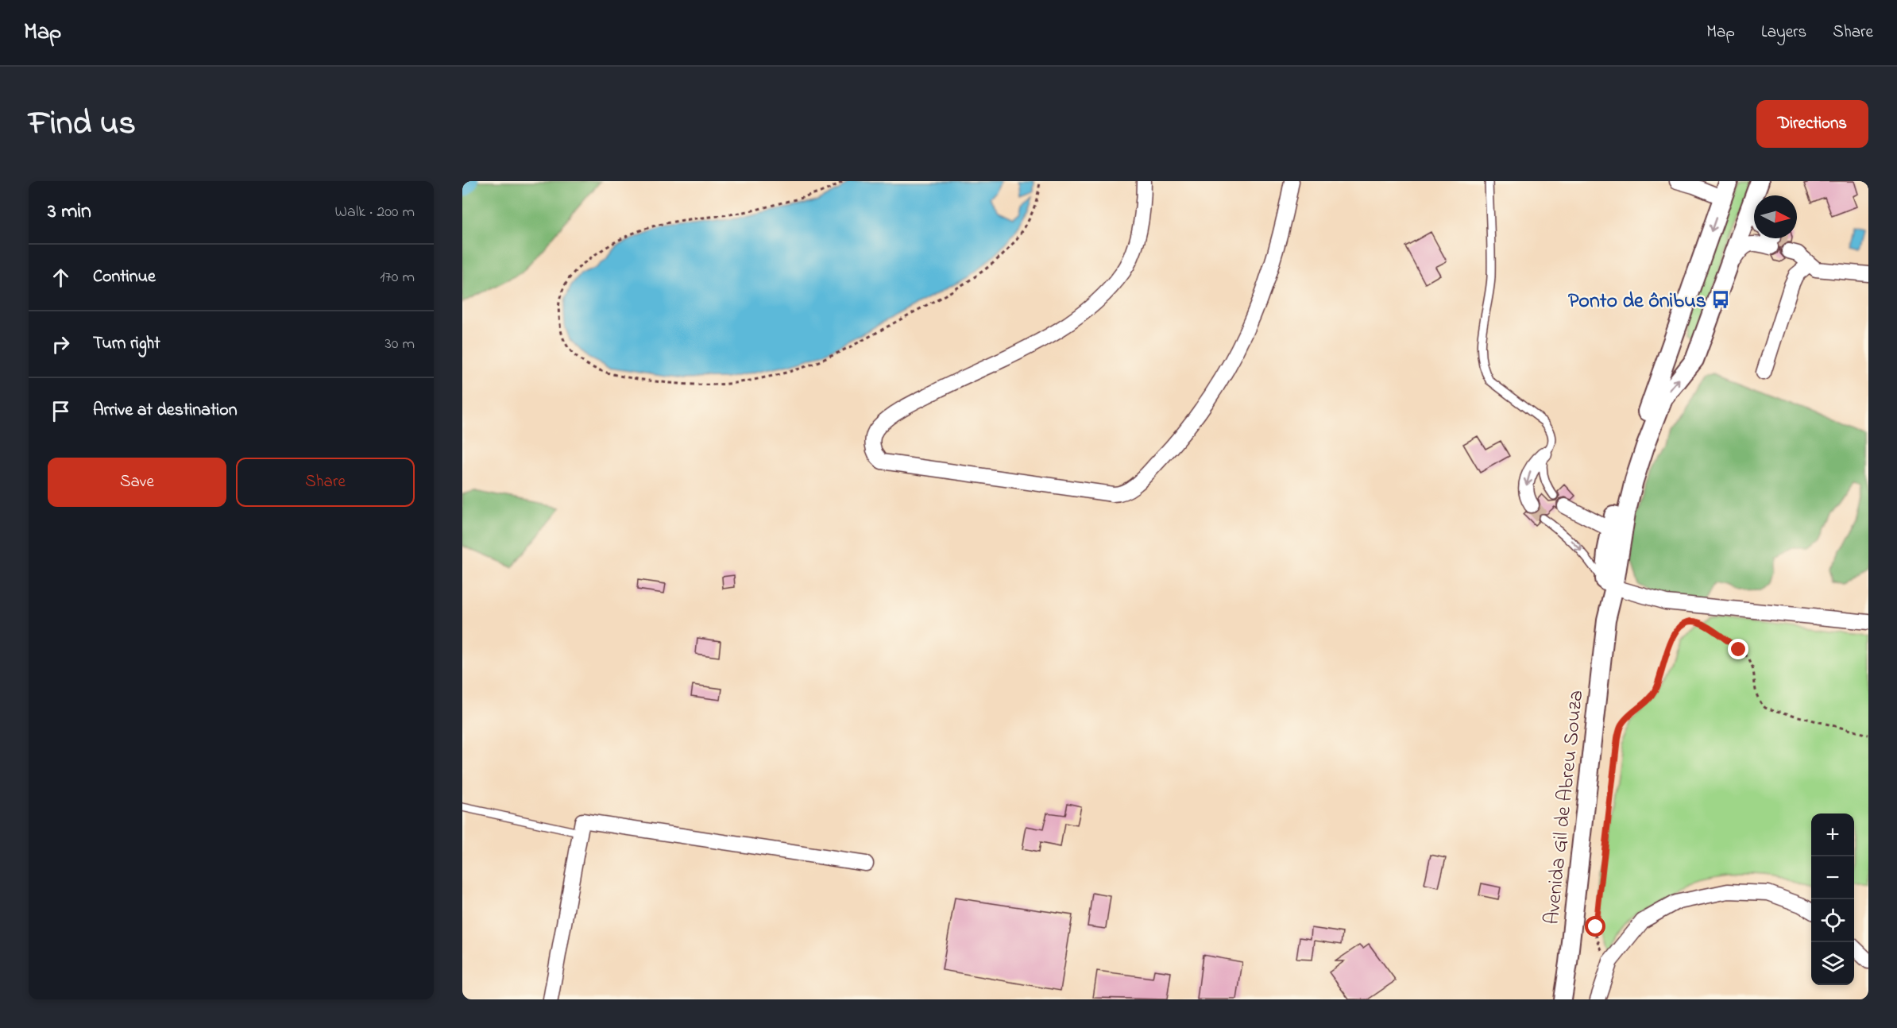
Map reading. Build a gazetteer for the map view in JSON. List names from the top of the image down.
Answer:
{
  "streets": {
    "street": ["Avenida Gil de Abreu Souza"]
  },
  "places": {
    "bus stop": ["Ponto de ônibus"]
  },
  "north": "right",
  "page": {
    "header": "Map",
    "nav": ["Map", "Layers", "Share"],
    "title": "Find us",
    "buttons": [
      "Directions",
      ["Save", "Share"]
    ],
    "heading": ["3 min", "Walk · 200 m"],
    "list": [
      ["Continue", "170 m"],
      ["Turn right", "30 m"],
      "Arrive at destination"
    ],
    "map_buttons": ["+", "−"]
  }
}
